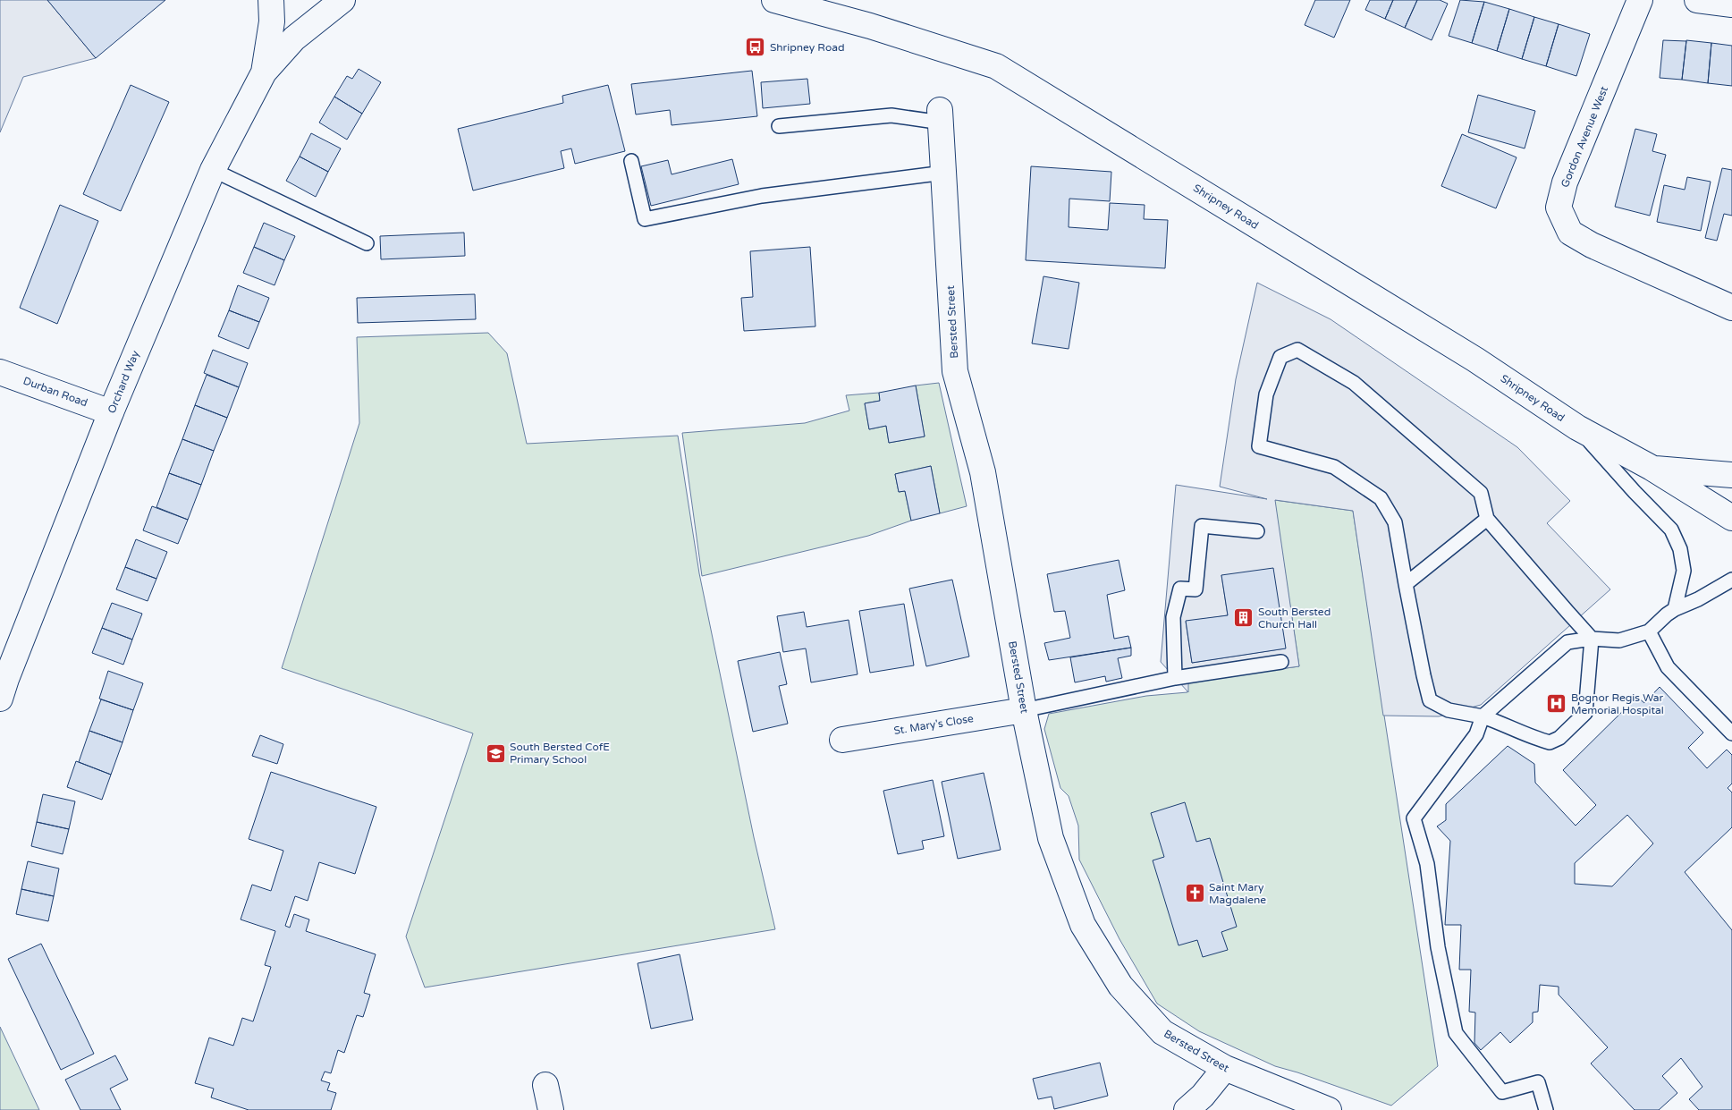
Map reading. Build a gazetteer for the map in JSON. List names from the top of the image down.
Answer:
{
  "streets": {
    "street": [
      "Gordon Avenue West",
      "Shripney Road",
      "Bersted Street",
      "Orchard Way",
      "Durban Road",
      "St. Mary's Close"
    ]
  },
  "crossings": [
    ["Bersted Street", "St. Mary's Close"],
    ["Orchard Way", "Durban Road"]
  ],
  "places": {
    "bus stop": ["Shripney Road"],
    "building": ["South Bersted Church Hall"],
    "hospital": ["Bognor Regis War Memorial Hospital"],
    "school or university": ["South Bersted CofE Primary School"],
    "church": ["Saint Mary Magdalene"]
  }
}
